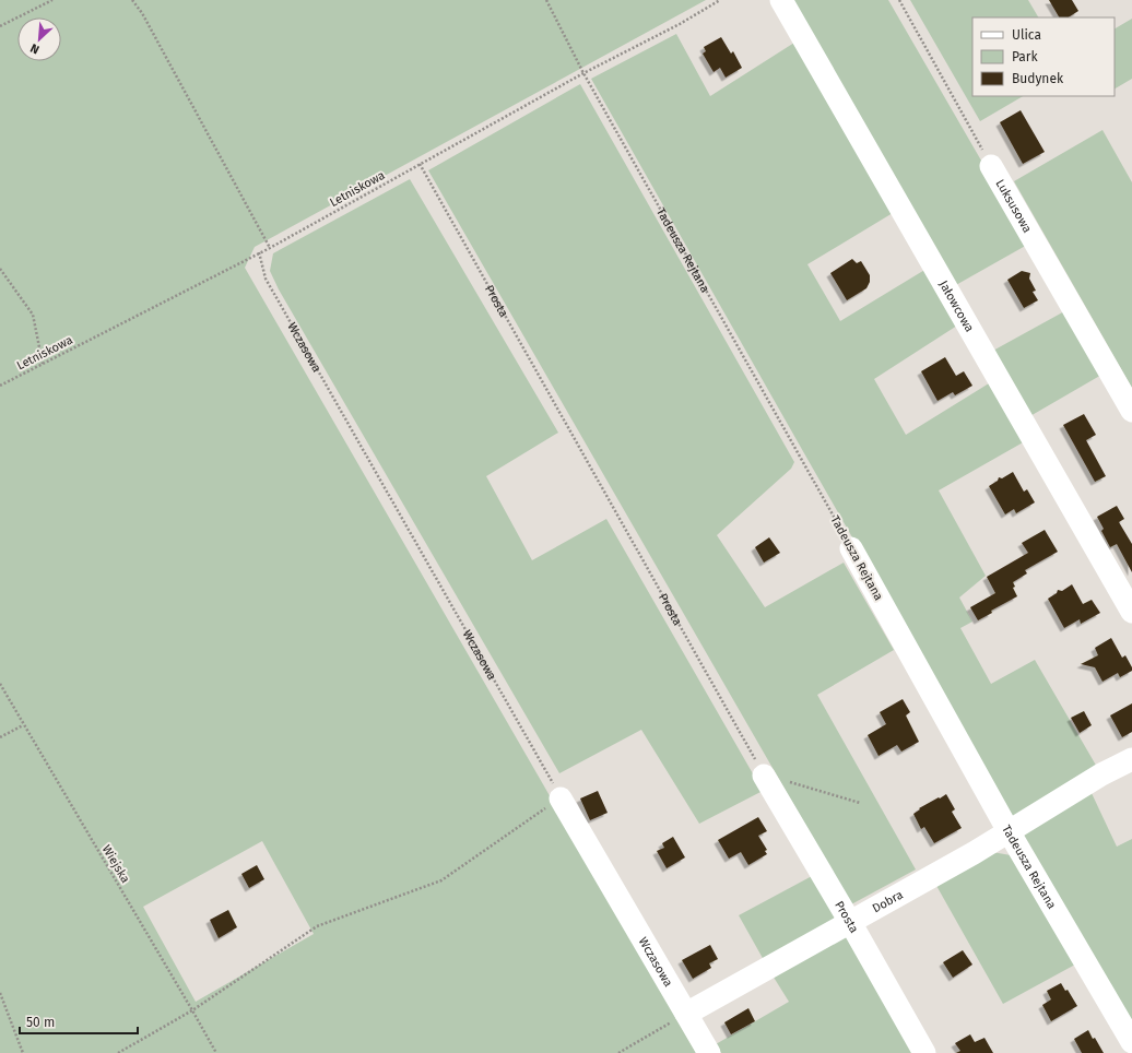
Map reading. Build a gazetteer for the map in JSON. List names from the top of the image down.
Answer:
{
  "streets": {
    "street": [
      "Luksusowa",
      "Tadeusza Rejtana",
      "Prosta",
      "Jałowcowa",
      "Wczasowa",
      "Dobra"
    ],
    "path": ["Letniskowa", "Wiejska"]
  },
  "crossings": [
    ["Letniskowa", "Tadeusza Rejtana"],
    ["Letniskowa", "Prosta"],
    ["Letniskowa", "Wczasowa"],
    ["Tadeusza Rejtana", "Dobra"],
    ["Prosta", "Dobra"],
    ["Wczasowa", "Dobra"]
  ],
  "legend": ["Ulica", "Park", "Budynek"],
  "scale_bar": "50 m",
  "north": "bottom left"
}
